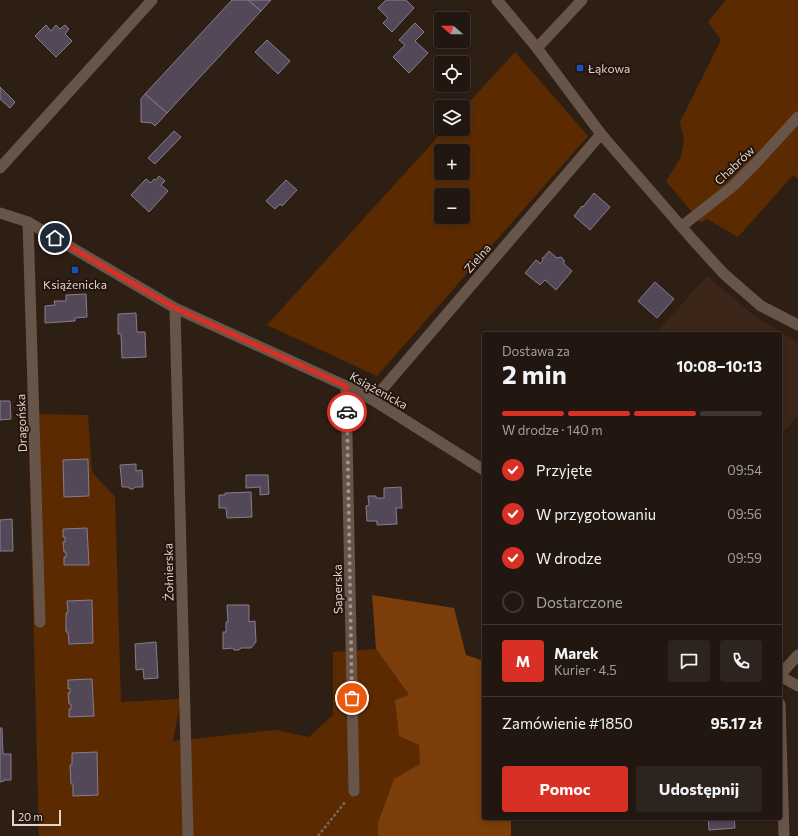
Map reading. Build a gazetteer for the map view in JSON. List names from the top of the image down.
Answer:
{
  "streets": {
    "street": [
      "Chabrów",
      "Zielna",
      "Książenicka",
      "Dragońska",
      "Żołnierska",
      "Saperska"
    ]
  },
  "crossings": [
    ["Zielna", "Książenicka"],
    ["Książenicka", "Dragońska"],
    ["Książenicka", "Żołnierska"],
    ["Książenicka", "Saperska"]
  ],
  "places": {
    "transit": ["Łąkowa", "Książenicka"]
  },
  "scale_bar": "20 m",
  "north": "left",
  "page": {
    "map_buttons": ["+", "−"],
    "heading": ["2 min", "Dostawa za", "10:08–10:13"],
    "panel": [
      "Marek",
      "Kurier · 4.5",
      "Zamówienie #1850",
      "95.17 zł"
    ],
    "bar": "W drodze · 140 m",
    "list": [
      ["Przyjęte", "09:54"],
      ["W przygotowaniu", "09:56"],
      ["W drodze", "09:59"],
      "Dostarczone"
    ],
    "round": "M",
    "buttons": ["Pomoc", "Udostępnij"],
    "scale": "20 m"
  }
}
